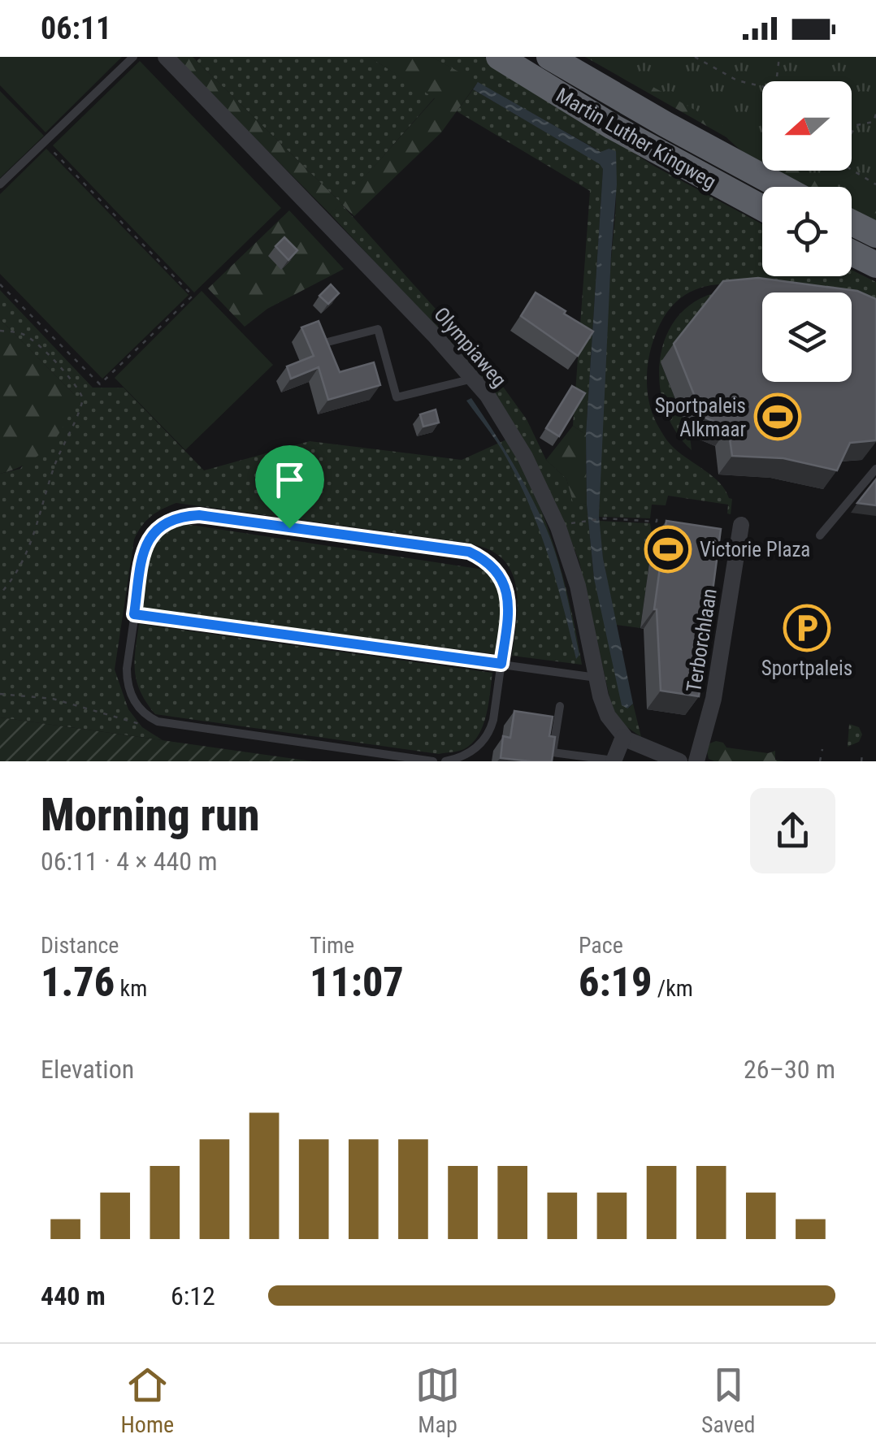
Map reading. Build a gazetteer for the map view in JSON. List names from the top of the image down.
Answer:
{
  "streets": {
    "highway": ["Martin Luther Kingweg"],
    "street": ["Olympiaweg", "Terborchlaan"]
  },
  "places": {
    "sports": ["Sportpaleis Alkmaar", "Victorie Plaza"],
    "parking": ["Sportpaleis"]
  },
  "north": "left",
  "page": {
    "status": "06:11",
    "heading": ["Morning run", "06:11 · 4 × 440 m"],
    "stats": [
      ["Distance", "1.76 km"],
      ["Time", "11:07"],
      ["Pace", "6:19 /km"]
    ],
    "chart": ["Elevation", "26–30 m"],
    "list": [
      {
        "name": "440 m",
        "note": "6:12"
      }
    ],
    "tabs": ["Home", "Map", "Saved"]
  }
}
